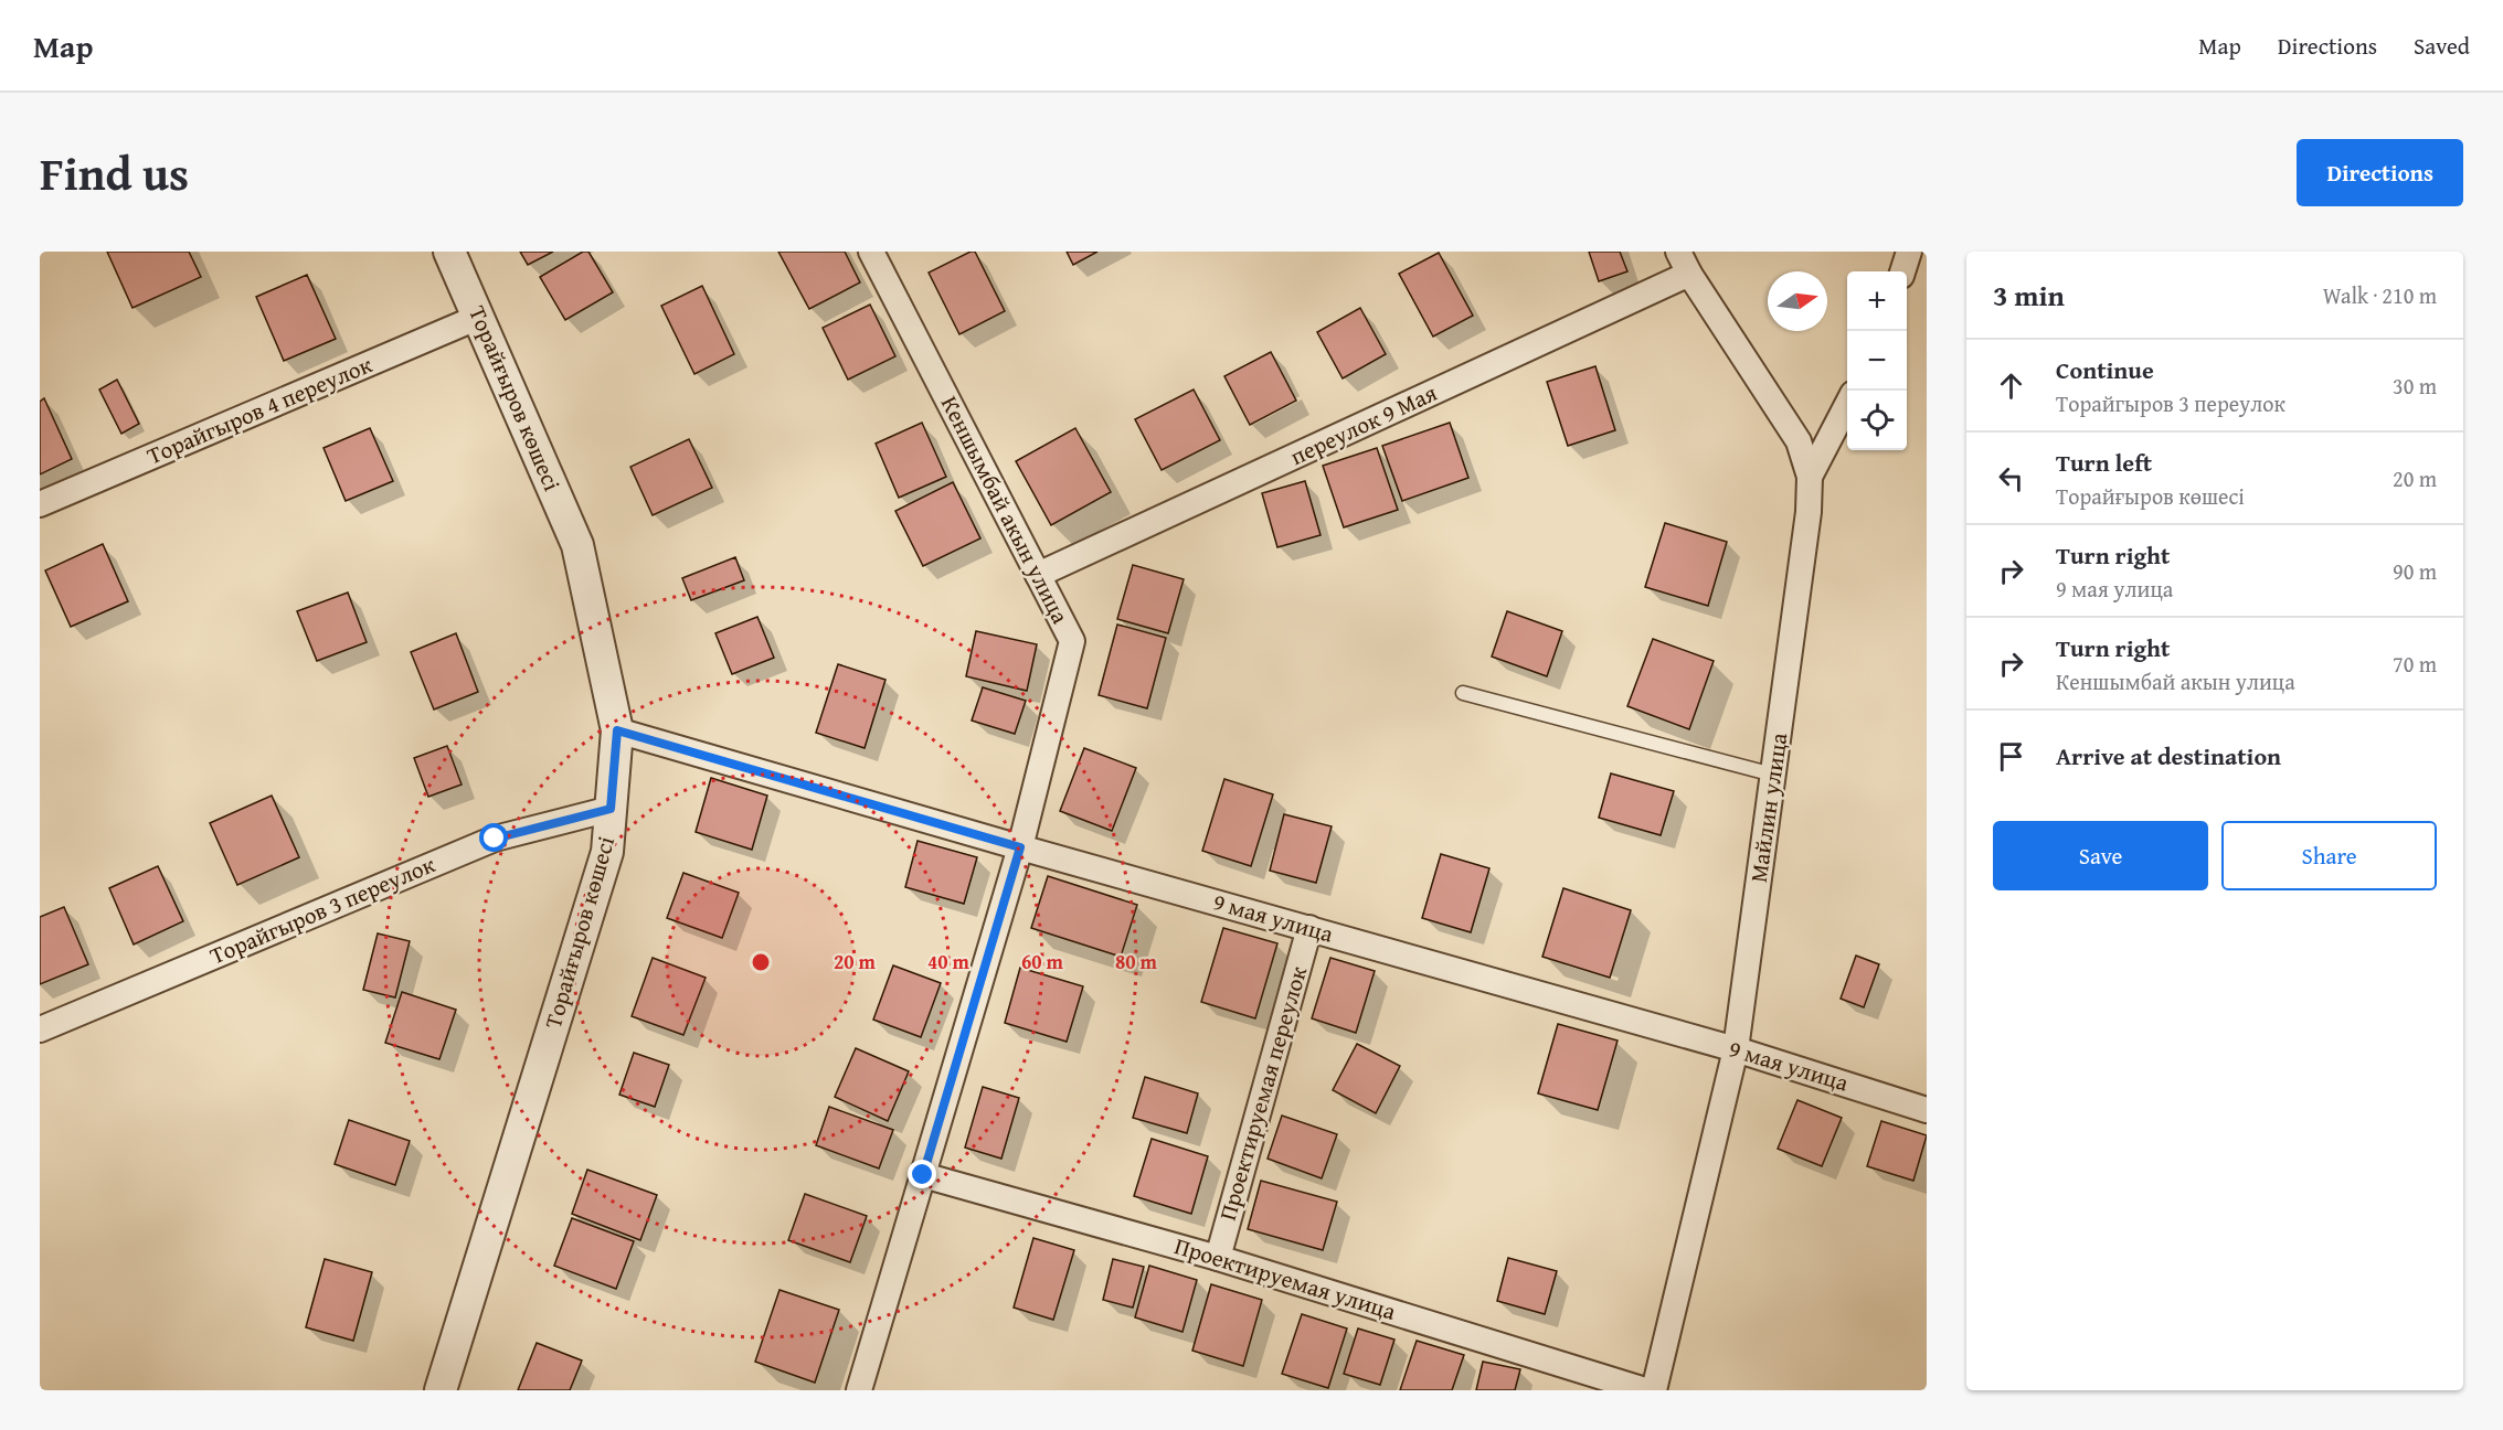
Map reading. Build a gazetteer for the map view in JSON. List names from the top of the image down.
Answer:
{
  "streets": {
    "street": [
      "Торайғыров көшесі",
      "Торайгыров 4 переулок",
      "переулок 9 Мая",
      "Кеншымбай акын улица",
      "Майлин улица",
      "Торайгыров 3 переулок",
      "9 мая улица",
      "Проектируемая переулок",
      "Проектируемая улица"
    ]
  },
  "crossings": [
    ["Торайғыров көшесі", "Торайгыров 4 переулок"],
    ["Торайғыров көшесі", "Торайгыров 3 переулок"],
    ["Торайғыров көшесі", "9 мая улица"],
    ["переулок 9 Мая", "Кеншымбай акын улица"],
    ["переулок 9 Мая", "Майлин улица"],
    ["Кеншымбай акын улица", "9 мая улица"],
    ["Кеншымбай акын улица", "Проектируемая улица"],
    ["Майлин улица", "9 мая улица"],
    ["9 мая улица", "Проектируемая переулок"],
    ["Проектируемая переулок", "Проектируемая улица"]
  ],
  "north": "right",
  "page": {
    "header": "Map",
    "nav": ["Map", "Directions", "Saved"],
    "title": "Find us",
    "buttons": [
      "Directions",
      ["Save", "Share"]
    ],
    "heading": ["3 min", "Walk · 210 m"],
    "map_buttons": ["+", "−"],
    "list": [
      ["Continue", "Торайгыров 3 переулок", "30 m"],
      ["Turn left", "Торайғыров көшесі", "20 m"],
      ["Turn right", "9 мая улица", "90 m"],
      ["Turn right", "Кеншымбай акын улица", "70 m"],
      "Arrive at destination"
    ]
  },
  "rings": [
    "20 m",
    "40 m",
    "60 m",
    "80 m"
  ]
}
